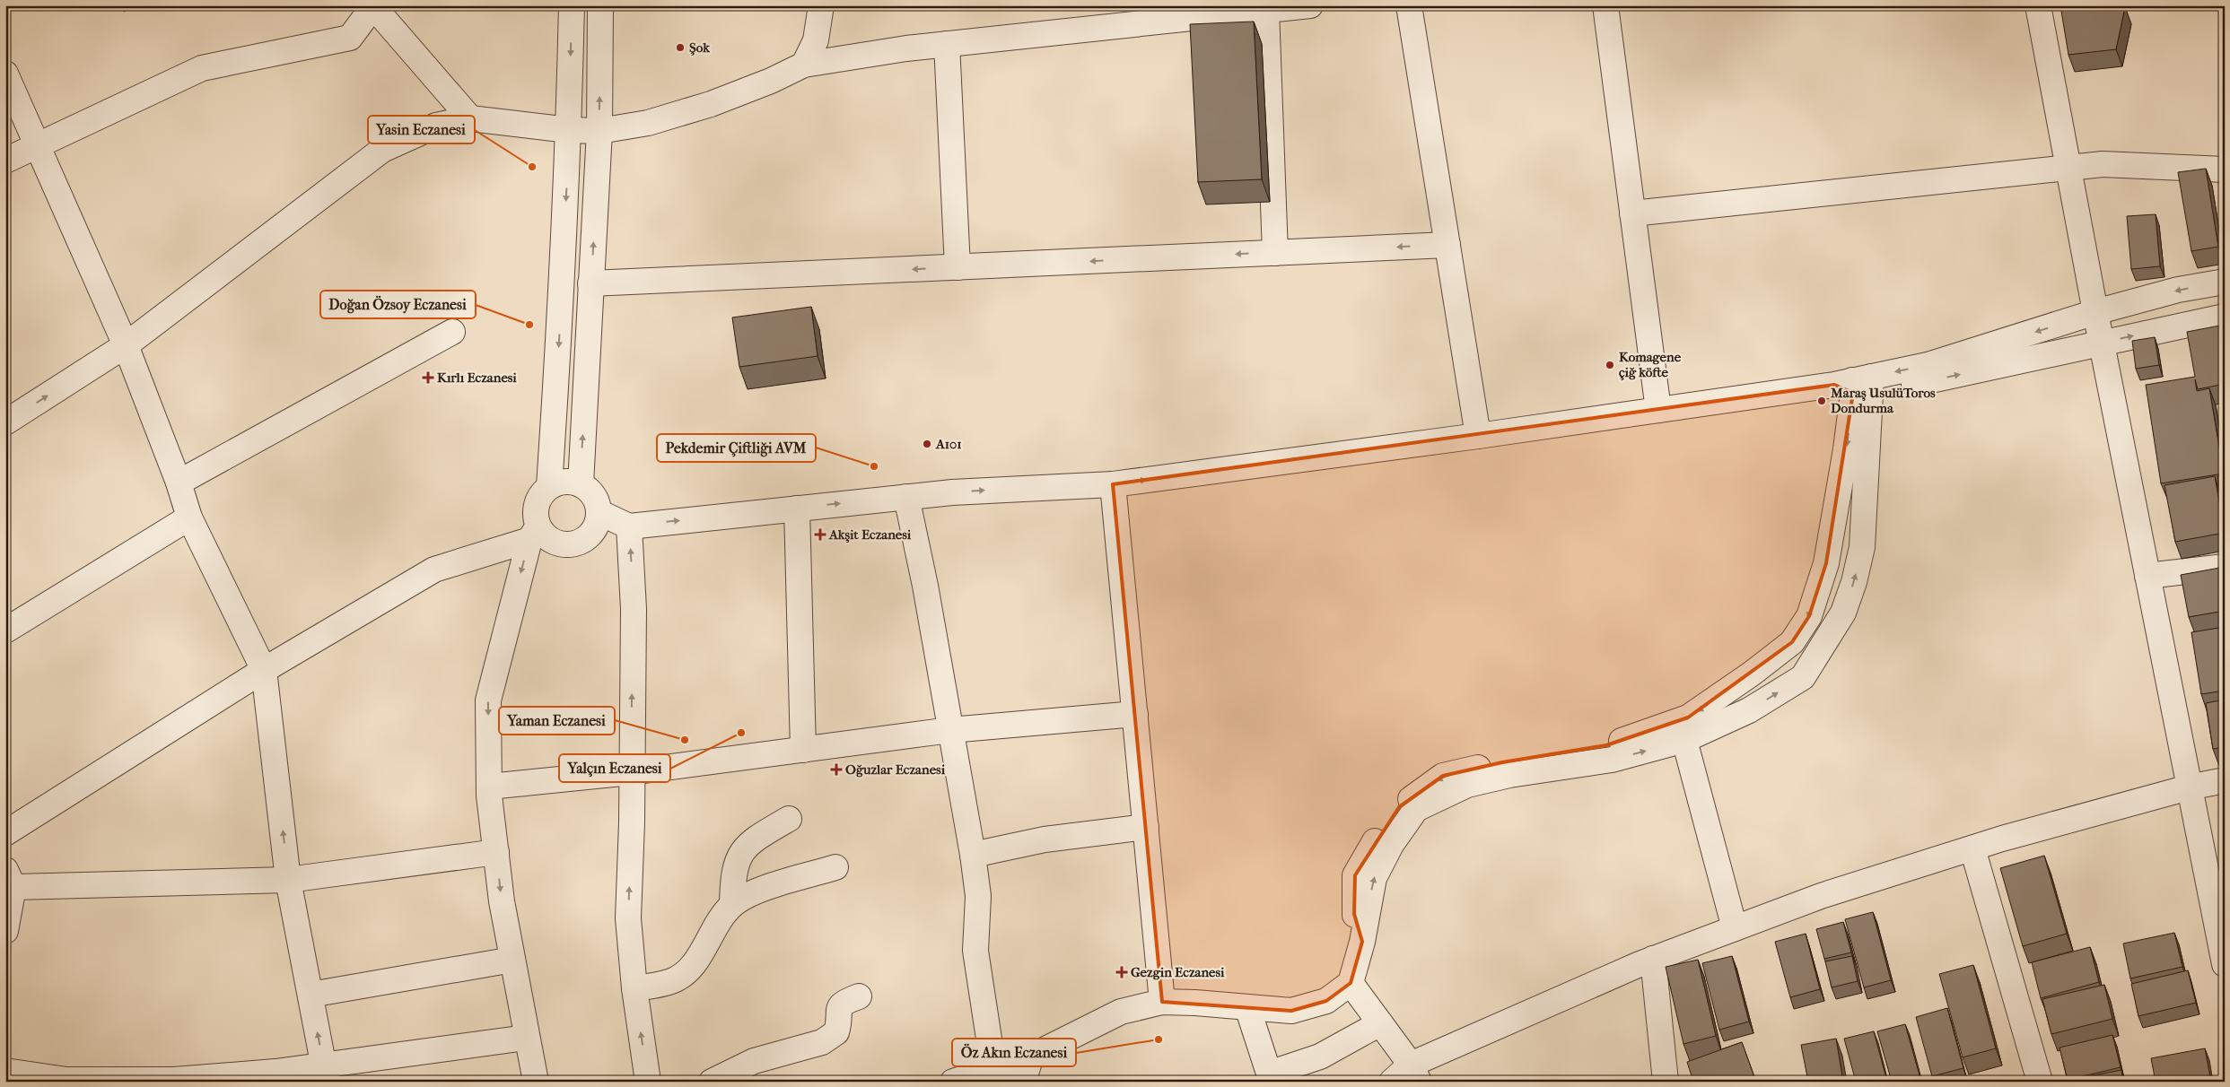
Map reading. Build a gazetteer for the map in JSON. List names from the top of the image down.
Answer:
{
  "places": {
    "other": [
      "Şok",
      "Yasin Eczanesi",
      "Doğan Özsoy Eczanesi",
      "Komagene çiğ köfte",
      "Maraş UsulüToros Dondurma",
      "A101",
      "Pekdemir Çiftliği AVM",
      "Yalçın Eczanesi",
      "Yaman Eczanesi",
      "Öz Akın Eczanesi"
    ],
    "health": [
      "Kırlı Eczanesi",
      "Akşit Eczanesi",
      "Oğuzlar Eczanesi",
      "Gezgin Eczanesi"
    ]
  }
}
